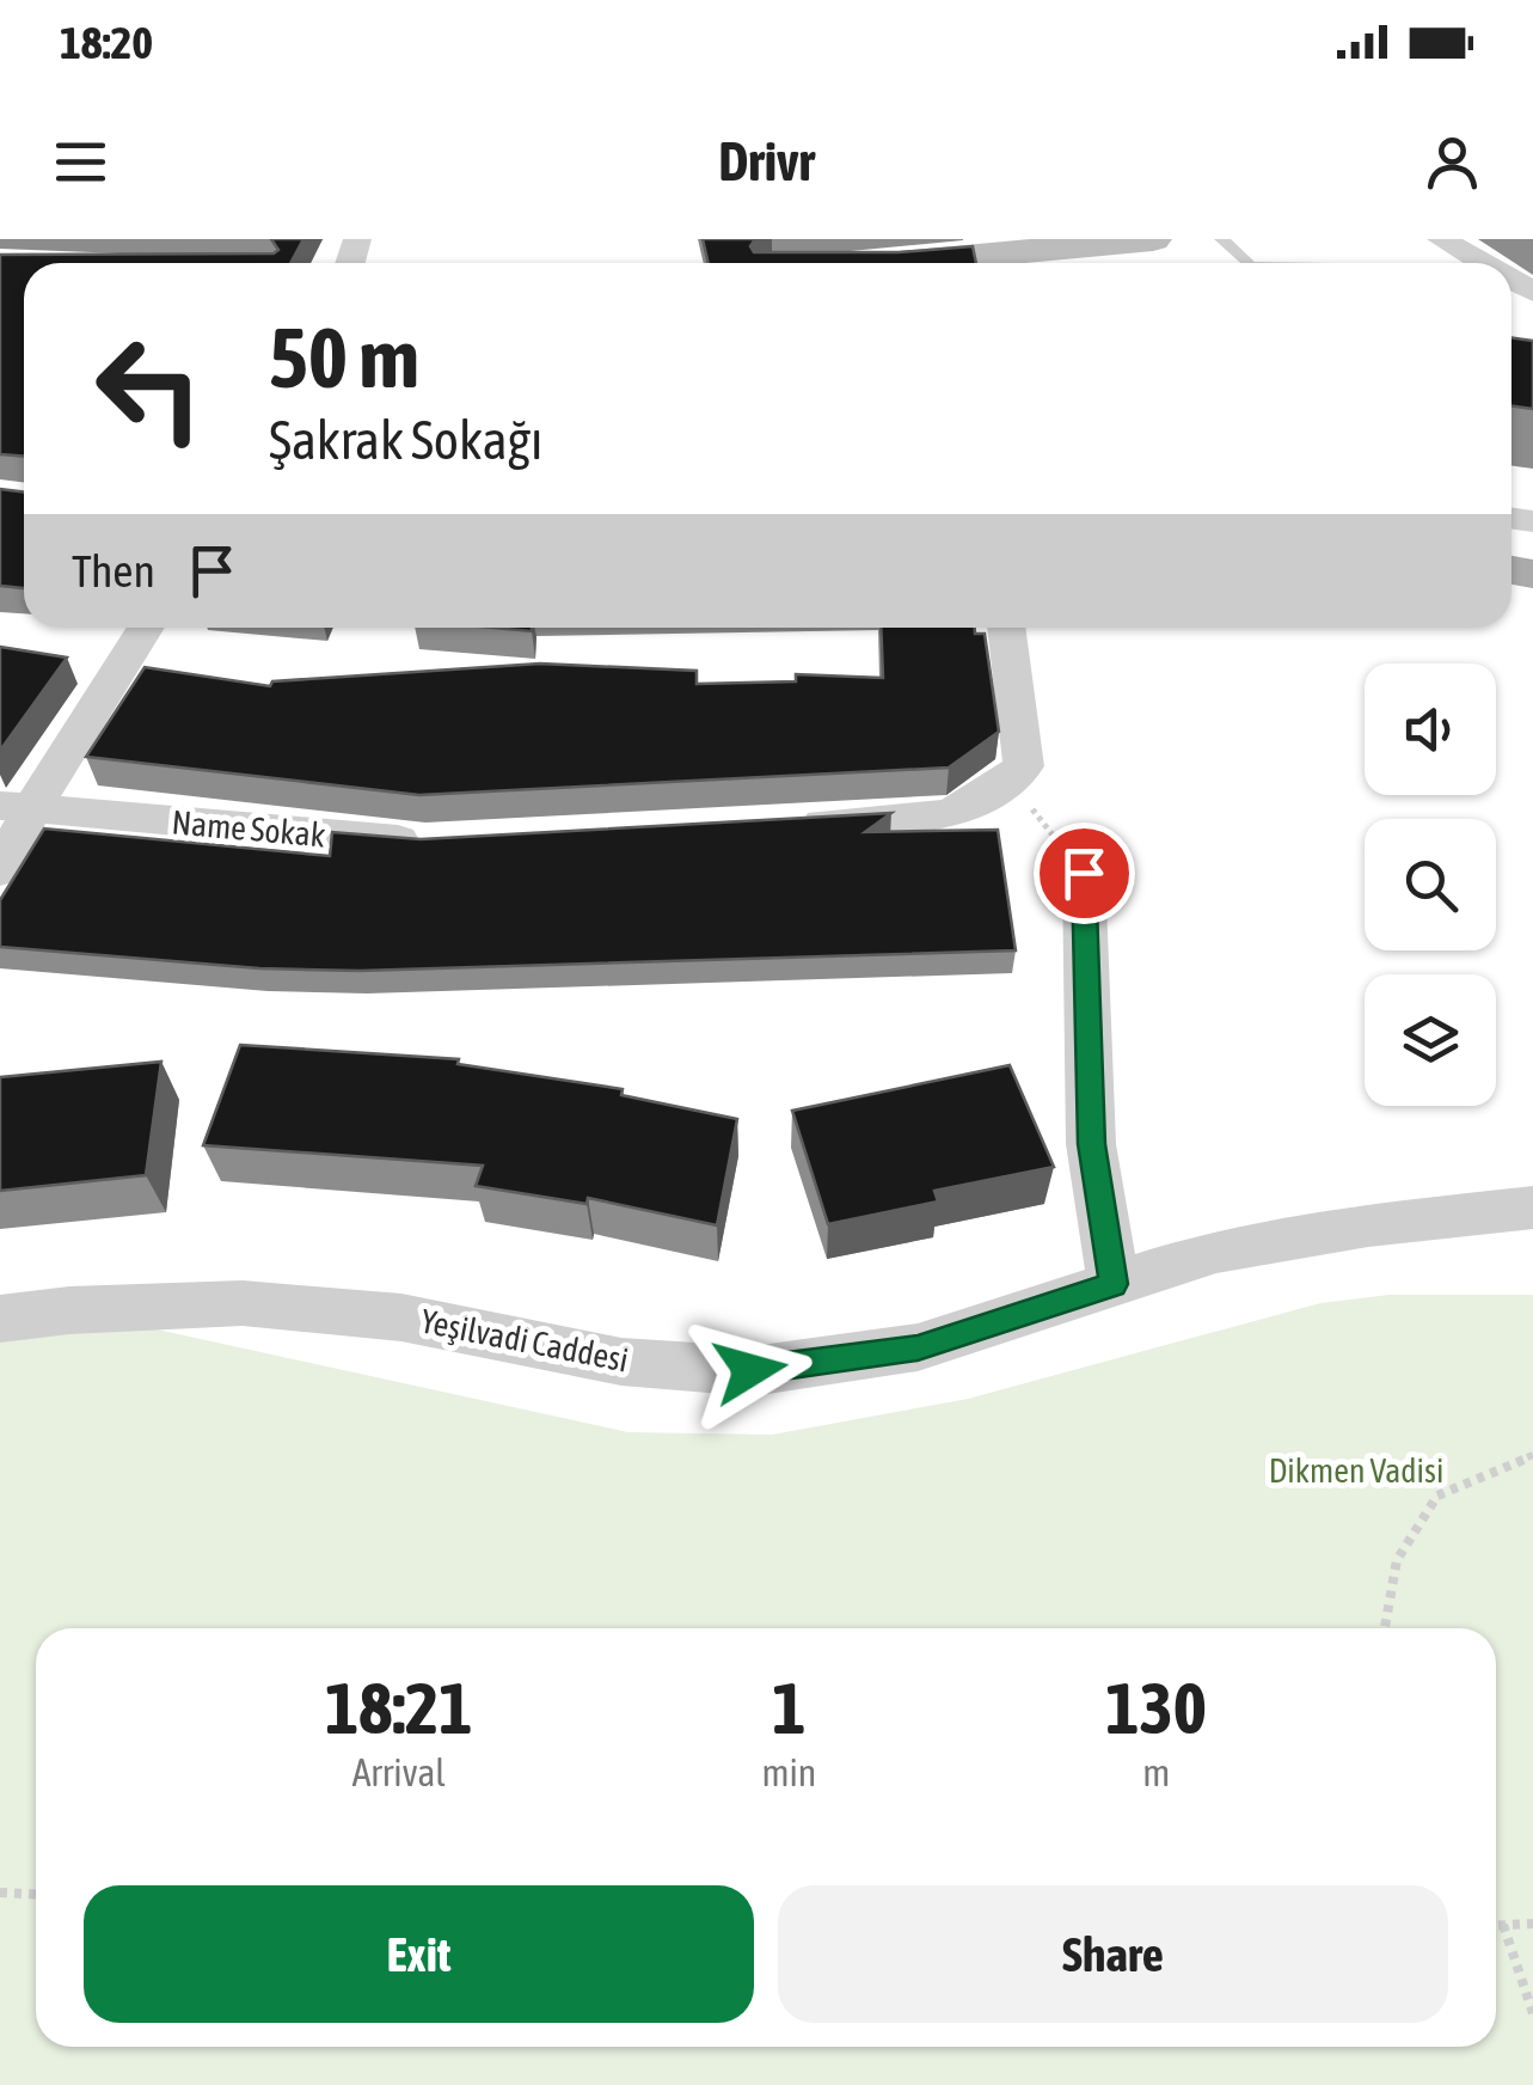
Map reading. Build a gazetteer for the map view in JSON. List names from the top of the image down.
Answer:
{
  "streets": {
    "street": ["Name Sokak", "Yeşilvadi Caddesi"]
  },
  "parks": ["Dikmen Vadisi"],
  "page": {
    "status": "18:20",
    "header": "Drivr",
    "turn": ["50 m", "Şakrak Sokağı"],
    "then": "Then",
    "eta": [
      "18:21",
      "Arrival",
      "1",
      "min",
      "130",
      "m"
    ],
    "buttons": ["Exit", "Share"]
  }
}
